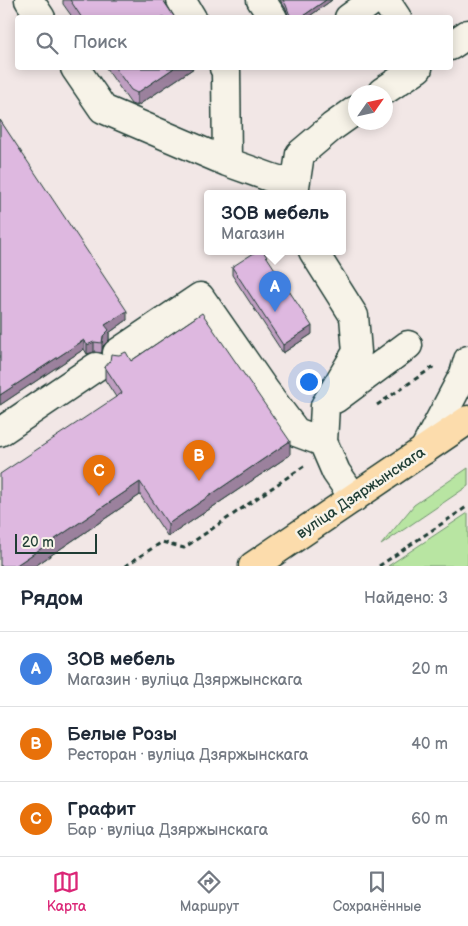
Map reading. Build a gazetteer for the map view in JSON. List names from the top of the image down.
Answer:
{
  "streets": {
    "main road": ["вуліца Дзяржынскага"]
  },
  "scale_bar": "20 m",
  "north": "top right",
  "page": {
    "search": "Поиск",
    "popup": ["ЗОВ мебель", "Магазин"],
    "pins": ["A", "B", "C"],
    "scale": "20 m",
    "heading": ["Рядом", "Найдено: 3"],
    "list": [
      {
        "mark": "A",
        "name": "ЗОВ мебель",
        "note": "Магазин · вуліца Дзяржынскага",
        "value": "20 m"
      },
      {
        "mark": "B",
        "name": "Белые Розы",
        "note": "Ресторан · вуліца Дзяржынскага",
        "value": "40 m"
      },
      {
        "mark": "C",
        "name": "Графит",
        "note": "Бар · вуліца Дзяржынскага",
        "value": "60 m"
      }
    ],
    "nav": ["Карта", "Маршрут", "Сохранённые"]
  }
}
